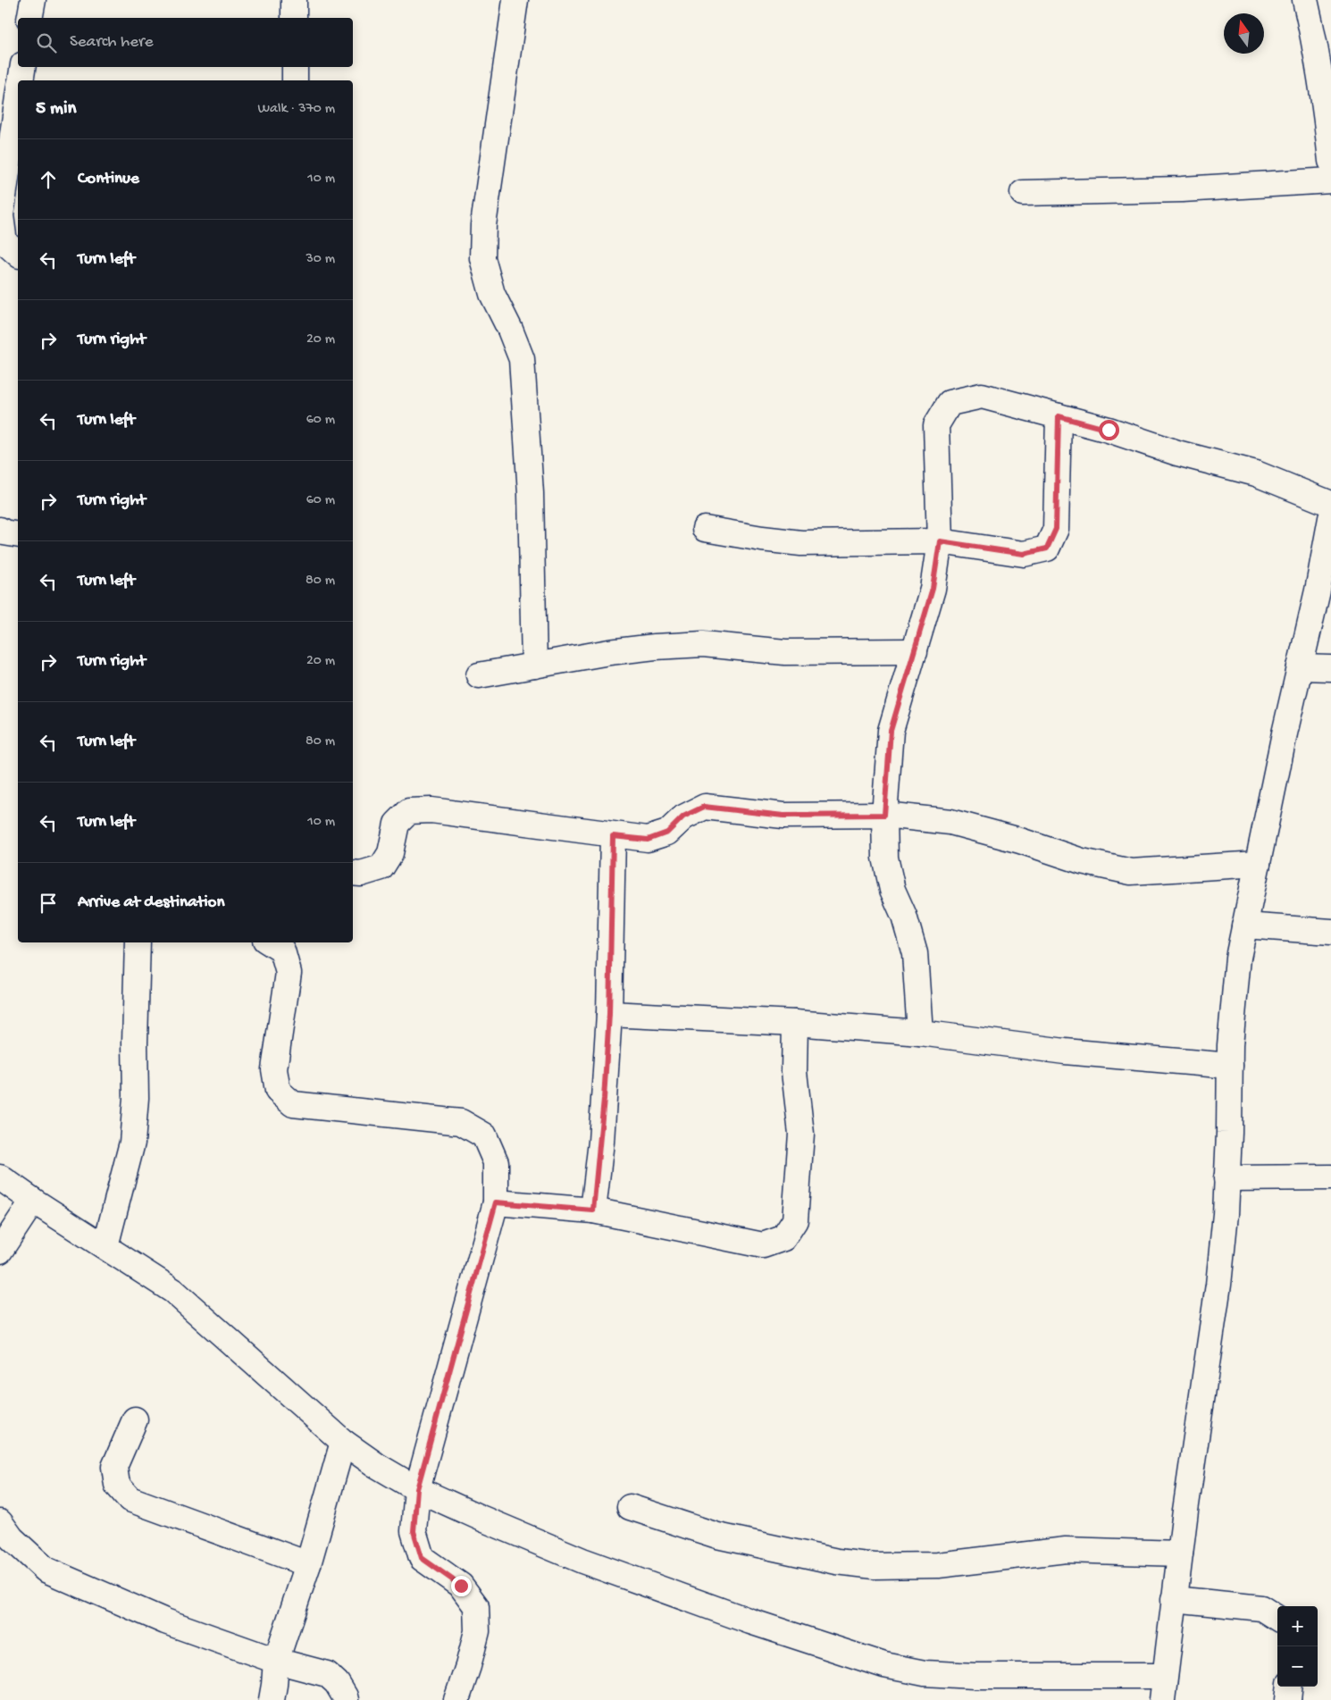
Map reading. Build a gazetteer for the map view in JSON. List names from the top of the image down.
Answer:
{
  "north": "top",
  "page": {
    "search": "Search here",
    "heading": ["5 min", "Walk · 370 m"],
    "list": [
      ["Continue", "10 m"],
      ["Turn left", "30 m"],
      ["Turn right", "20 m"],
      ["Turn left", "60 m"],
      ["Turn right", "60 m"],
      ["Turn left", "80 m"],
      ["Turn right", "20 m"],
      ["Turn left", "80 m"],
      ["Turn left", "10 m"],
      "Arrive at destination"
    ],
    "map_buttons": ["+", "−"]
  }
}
